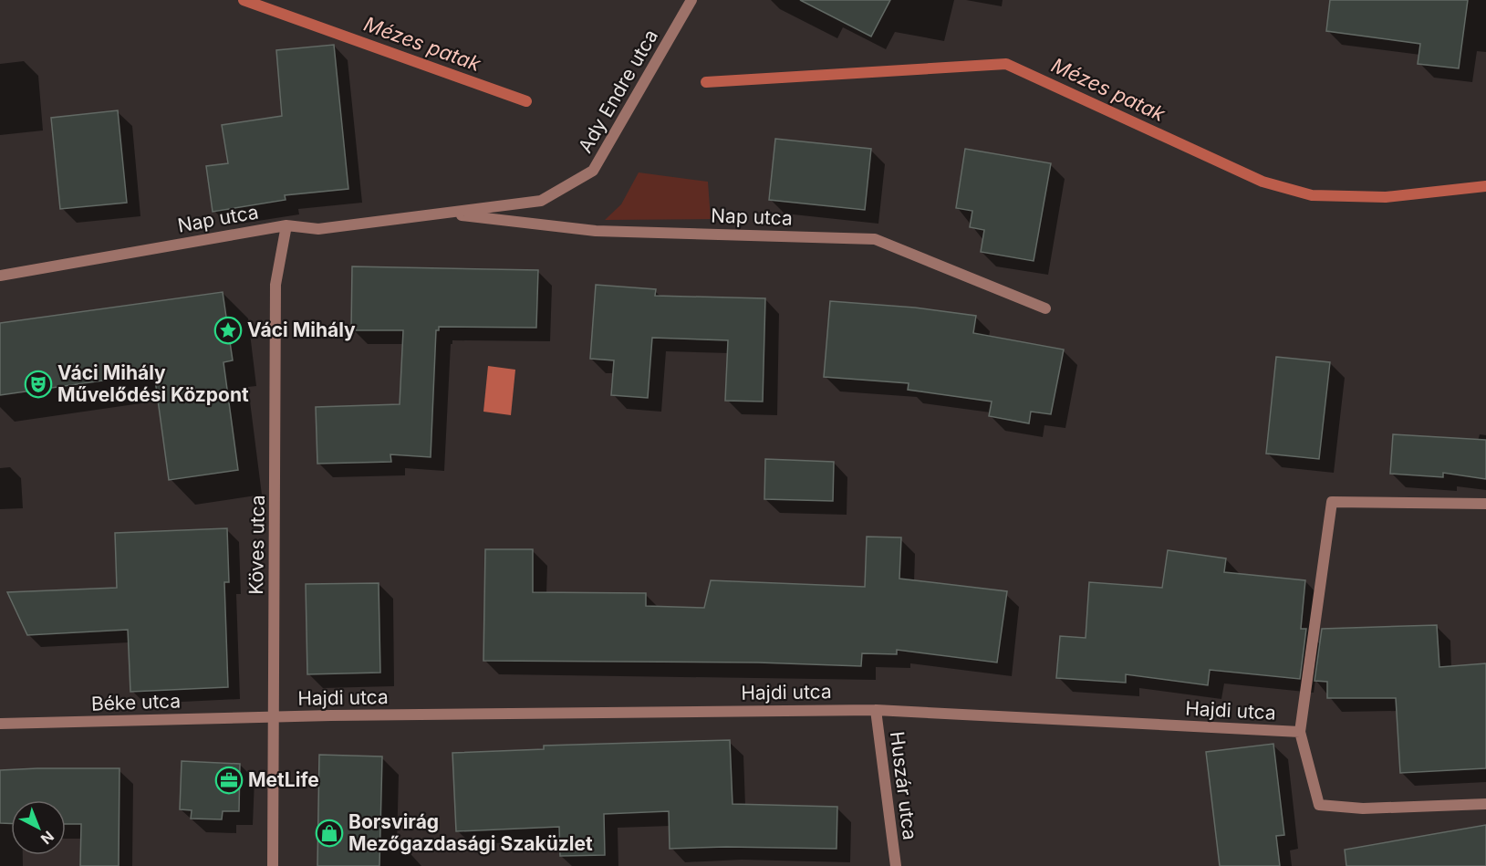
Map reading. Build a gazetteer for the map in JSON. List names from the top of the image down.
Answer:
{
  "streets": {
    "street": [
      "Ady Endre utca",
      "Nap utca",
      "Köves utca",
      "Hajdi utca",
      "Béke utca",
      "Huszár utca"
    ]
  },
  "crossings": [
    ["Ady Endre utca", "Nap utca"],
    ["Nap utca", "Köves utca"],
    ["Köves utca", "Hajdi utca"],
    ["Köves utca", "Béke utca"],
    ["Hajdi utca", "Béke utca"],
    ["Hajdi utca", "Huszár utca"]
  ],
  "water": ["Mézes patak"],
  "places": {
    "place": ["Váci Mihály"],
    "theatre": ["Váci Mihály Művelődési Központ"],
    "office": ["MetLife"],
    "shop": ["Borsvirág Mezőgazdasági Szaküzlet"]
  },
  "north": "bottom right"
}
